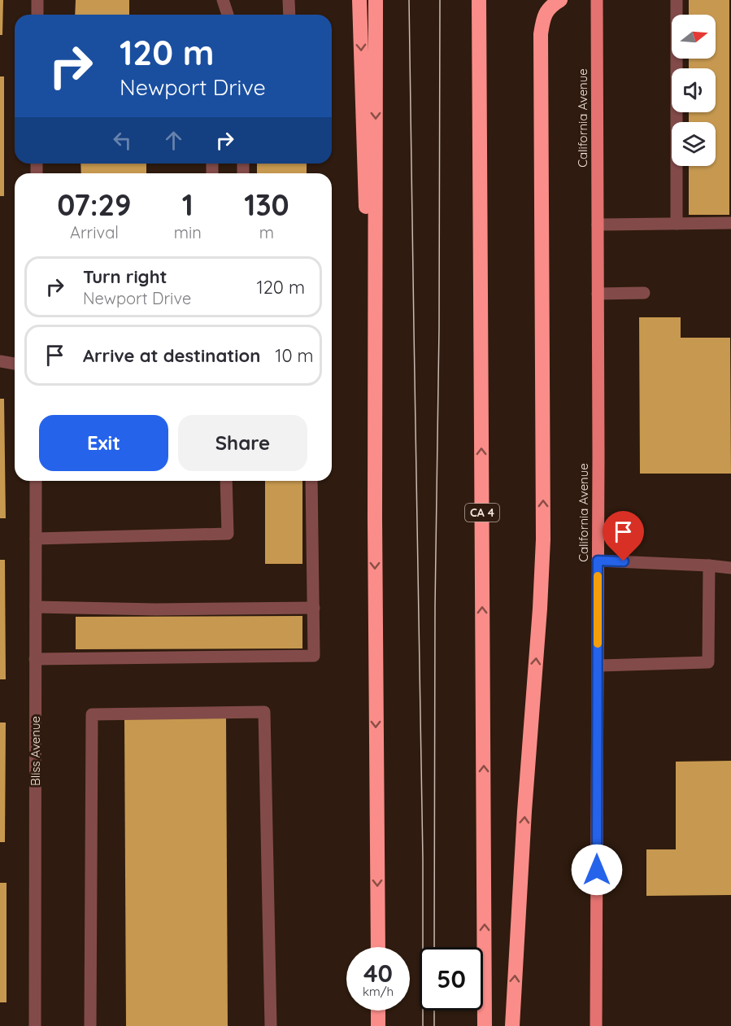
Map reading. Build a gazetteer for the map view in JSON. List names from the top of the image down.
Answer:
{
  "streets": {
    "highway": ["CA 4"],
    "main road": ["California Avenue"],
    "street": ["Bliss Avenue"]
  },
  "north": "right",
  "page": {
    "turn": ["120 m", "Newport Drive"],
    "eta": [
      "07:29",
      "Arrival",
      "1",
      "min",
      "130",
      "m"
    ],
    "list": [
      {
        "name": "Turn right",
        "note": "Newport Drive",
        "value": "120 m"
      },
      {
        "name": "Arrive at destination",
        "value": "10 m"
      }
    ],
    "buttons": ["Exit", "Share"],
    "speed": "40 km/h",
    "limit": "50"
  }
}
